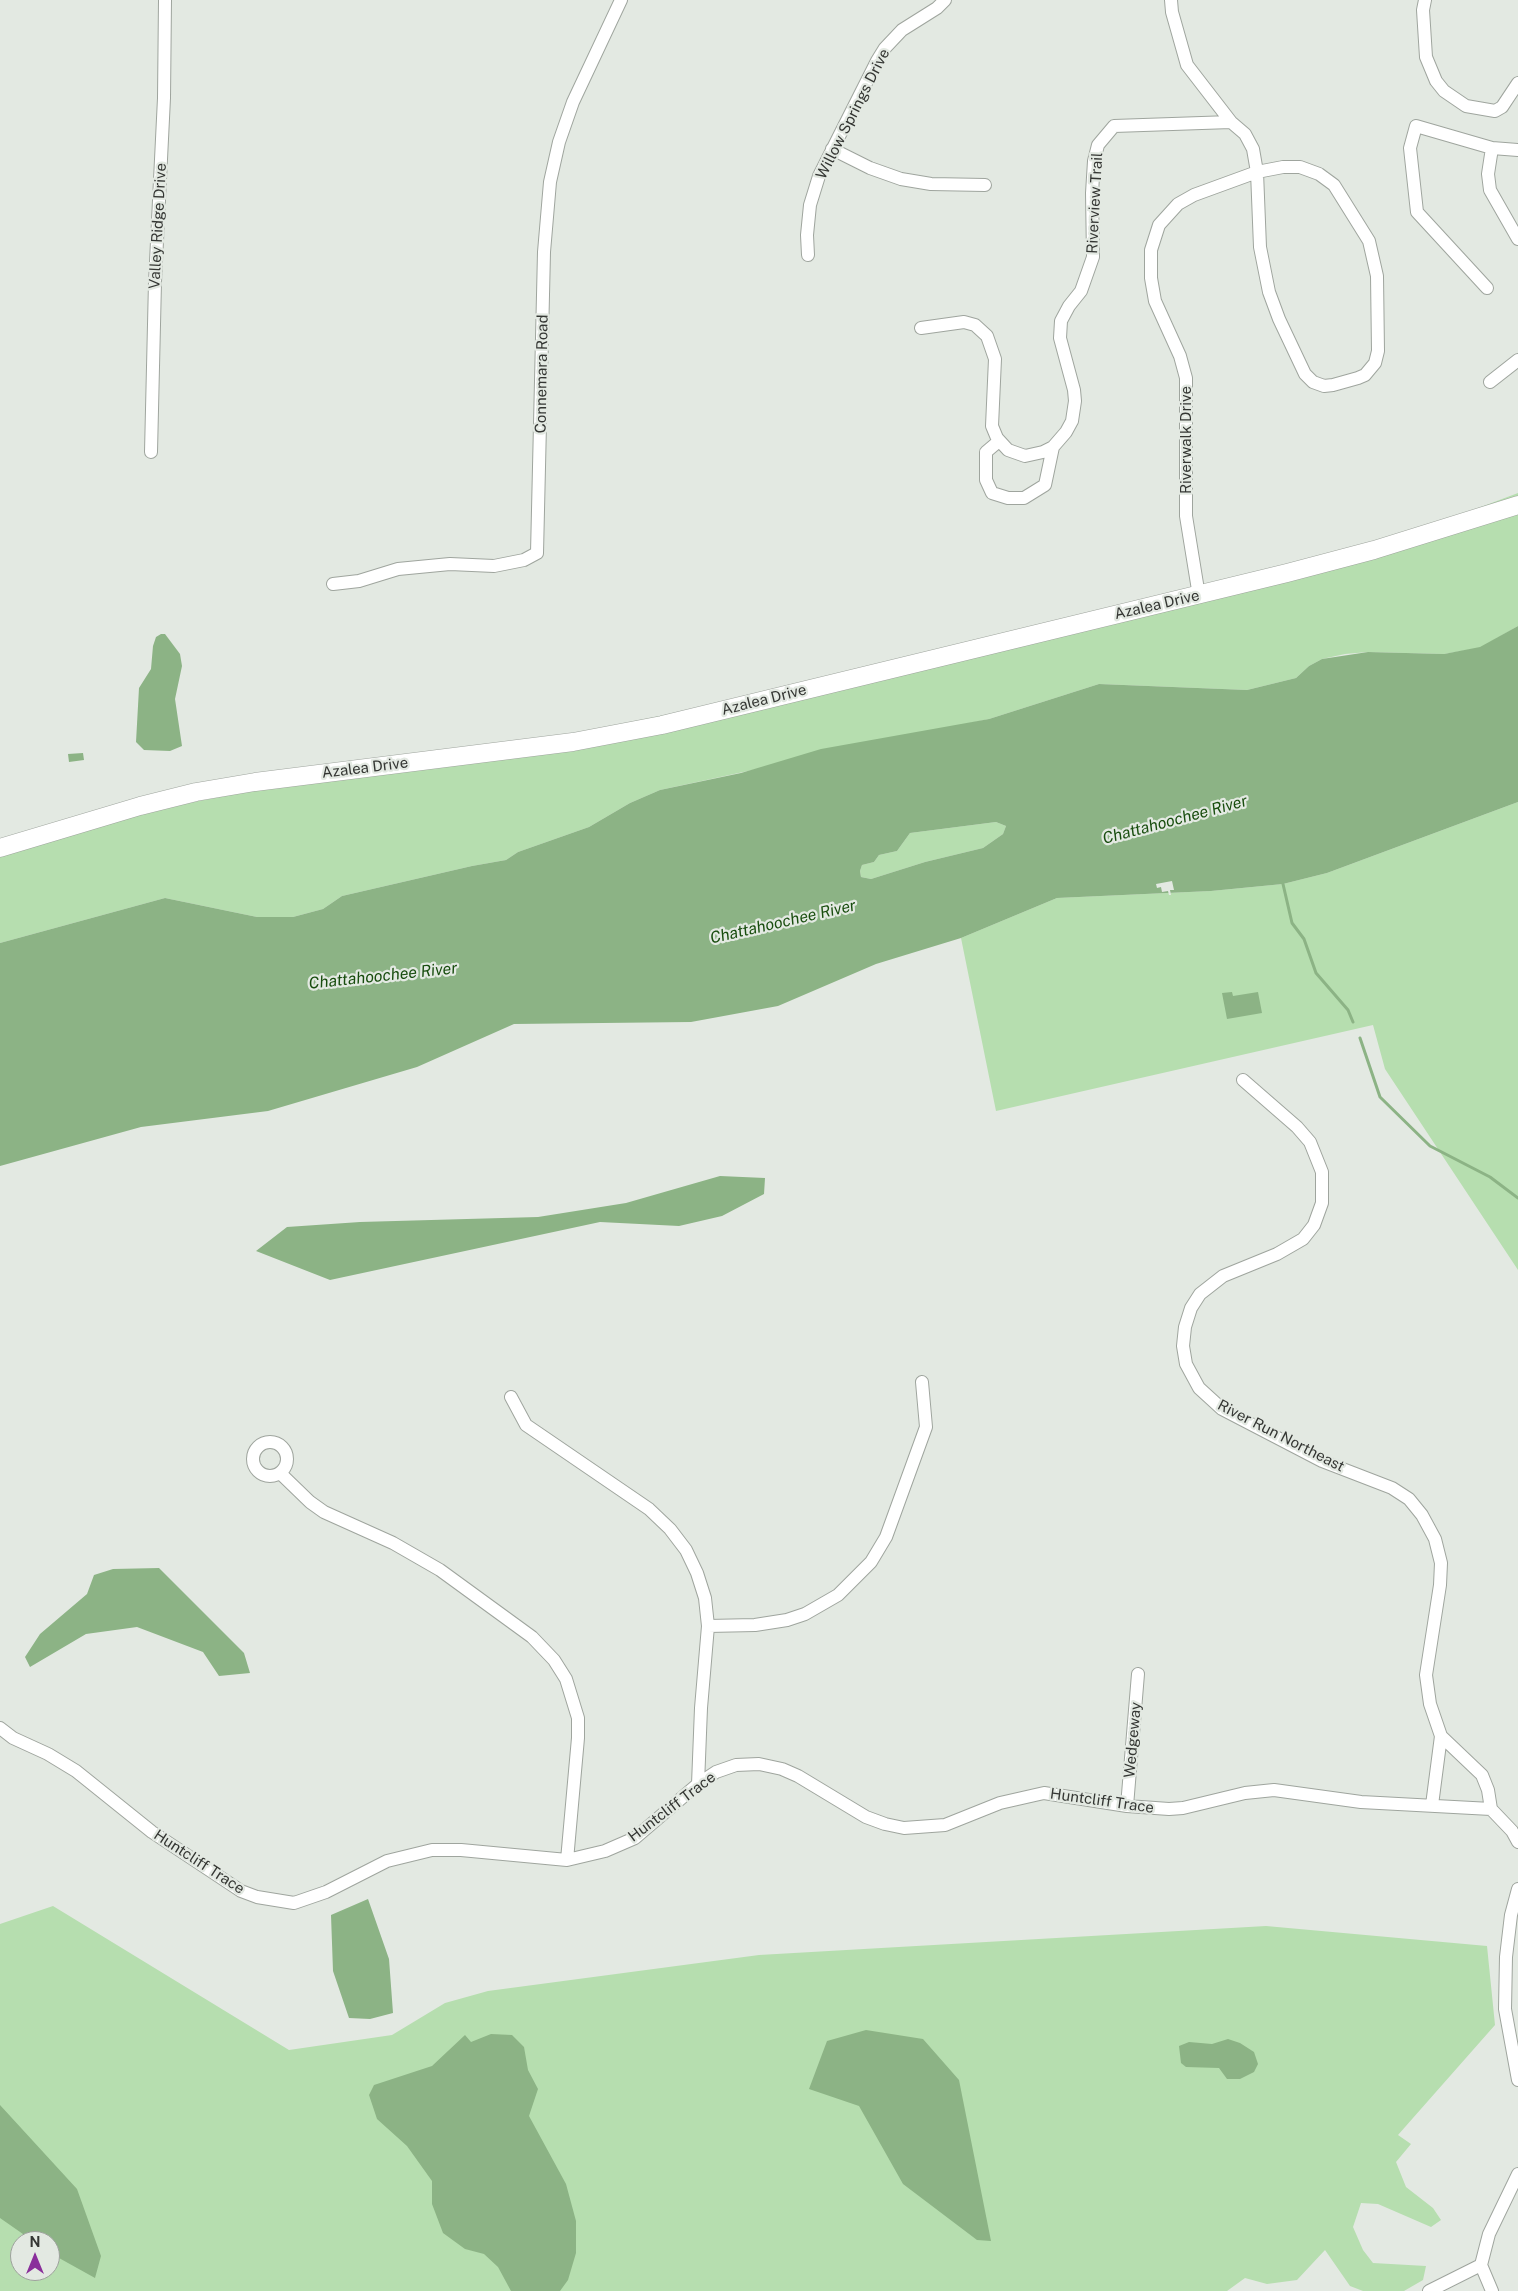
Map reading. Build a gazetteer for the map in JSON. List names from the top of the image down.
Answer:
{
  "streets": {
    "street": [
      "Willow Springs Drive",
      "Riverview Trail",
      "Valley Ridge Drive",
      "Connemara Road",
      "Riverwalk Drive",
      "Azalea Drive",
      "River Run Northeast",
      "Wedgeway",
      "Huntcliff Trace"
    ]
  },
  "crossings": [
    ["Riverwalk Drive", "Azalea Drive"],
    ["River Run Northeast", "Huntcliff Trace"],
    ["Wedgeway", "Huntcliff Trace"]
  ],
  "water": ["Chattahoochee River"],
  "north": "top"
}
